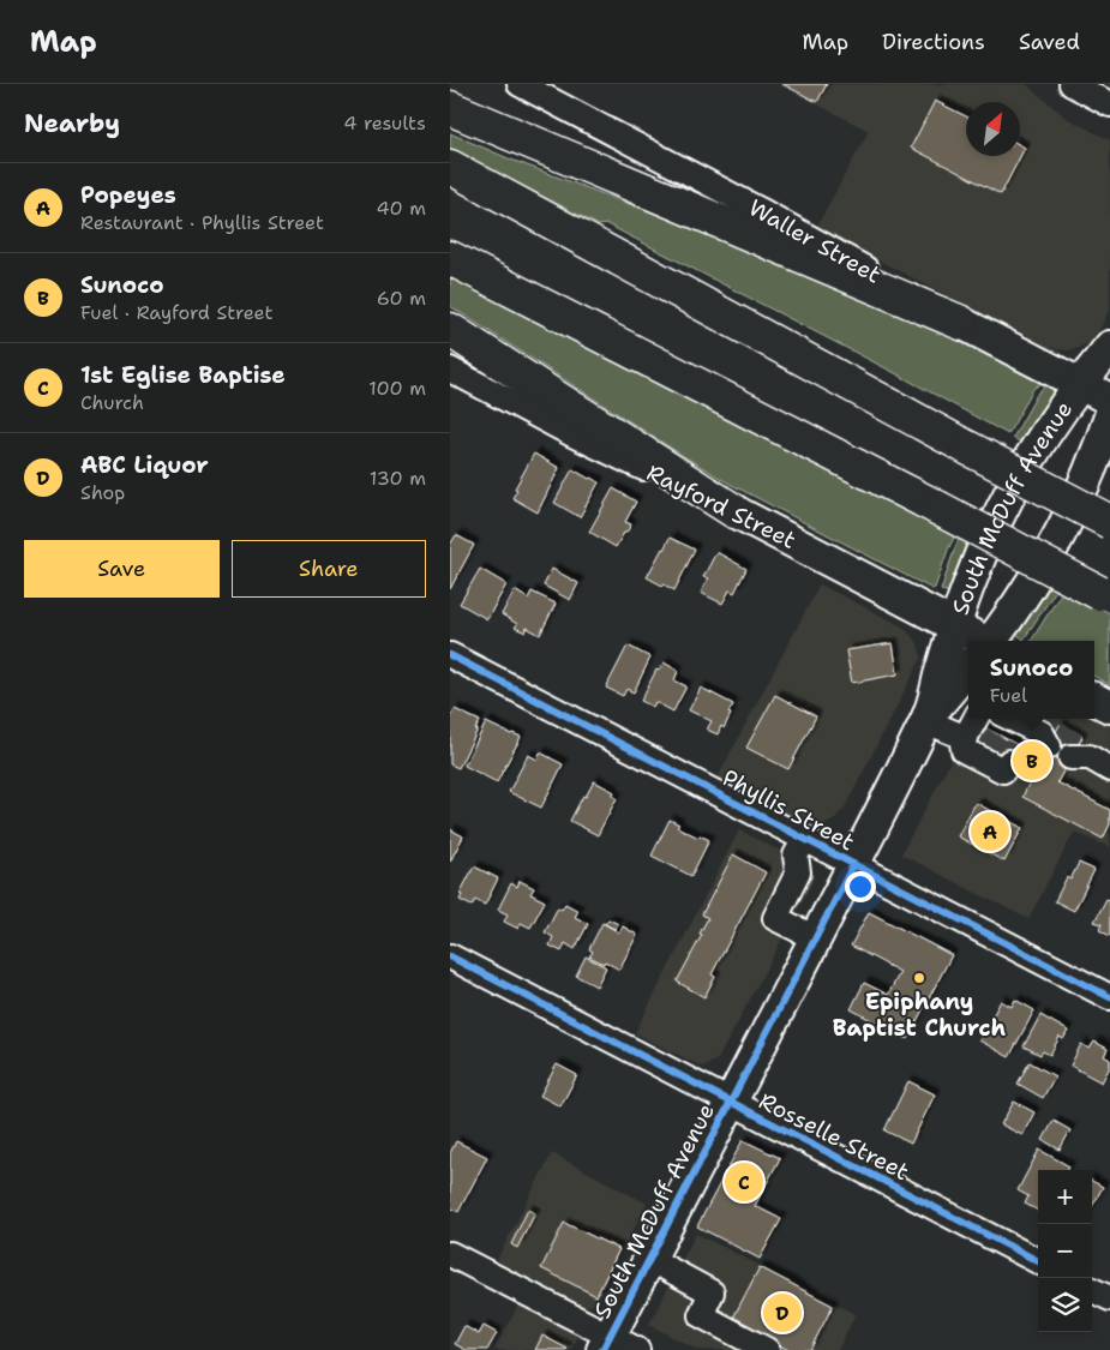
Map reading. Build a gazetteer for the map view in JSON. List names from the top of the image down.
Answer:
{
  "streets": {
    "main road": ["Waller Street", "Rayford Street", "South McDuff Avenue"],
    "street": ["Phyllis Street", "Rosselle Street"]
  },
  "crossings": [
    ["Waller Street", "South McDuff Avenue"],
    ["Rayford Street", "South McDuff Avenue"],
    ["South McDuff Avenue", "Phyllis Street"],
    ["South McDuff Avenue", "Rosselle Street"]
  ],
  "places": ["Epiphany Baptist Church"],
  "north": "top right",
  "page": {
    "header": "Map",
    "nav": ["Map", "Directions", "Saved"],
    "heading": ["Nearby", "4 results"],
    "list": [
      {
        "mark": "A",
        "name": "Popeyes",
        "note": "Restaurant · Phyllis Street",
        "value": "40 m"
      },
      {
        "mark": "B",
        "name": "Sunoco",
        "note": "Fuel · Rayford Street",
        "value": "60 m"
      },
      {
        "mark": "C",
        "name": "1st Eglise Baptise",
        "note": "Church",
        "value": "100 m"
      },
      {
        "mark": "D",
        "name": "ABC Liquor",
        "note": "Shop",
        "value": "130 m"
      }
    ],
    "buttons": ["Save", "Share"],
    "popup": ["Sunoco", "Fuel"],
    "pins": [
      "B",
      "A",
      "C",
      "D"
    ],
    "map_buttons": ["+", "−"]
  }
}
